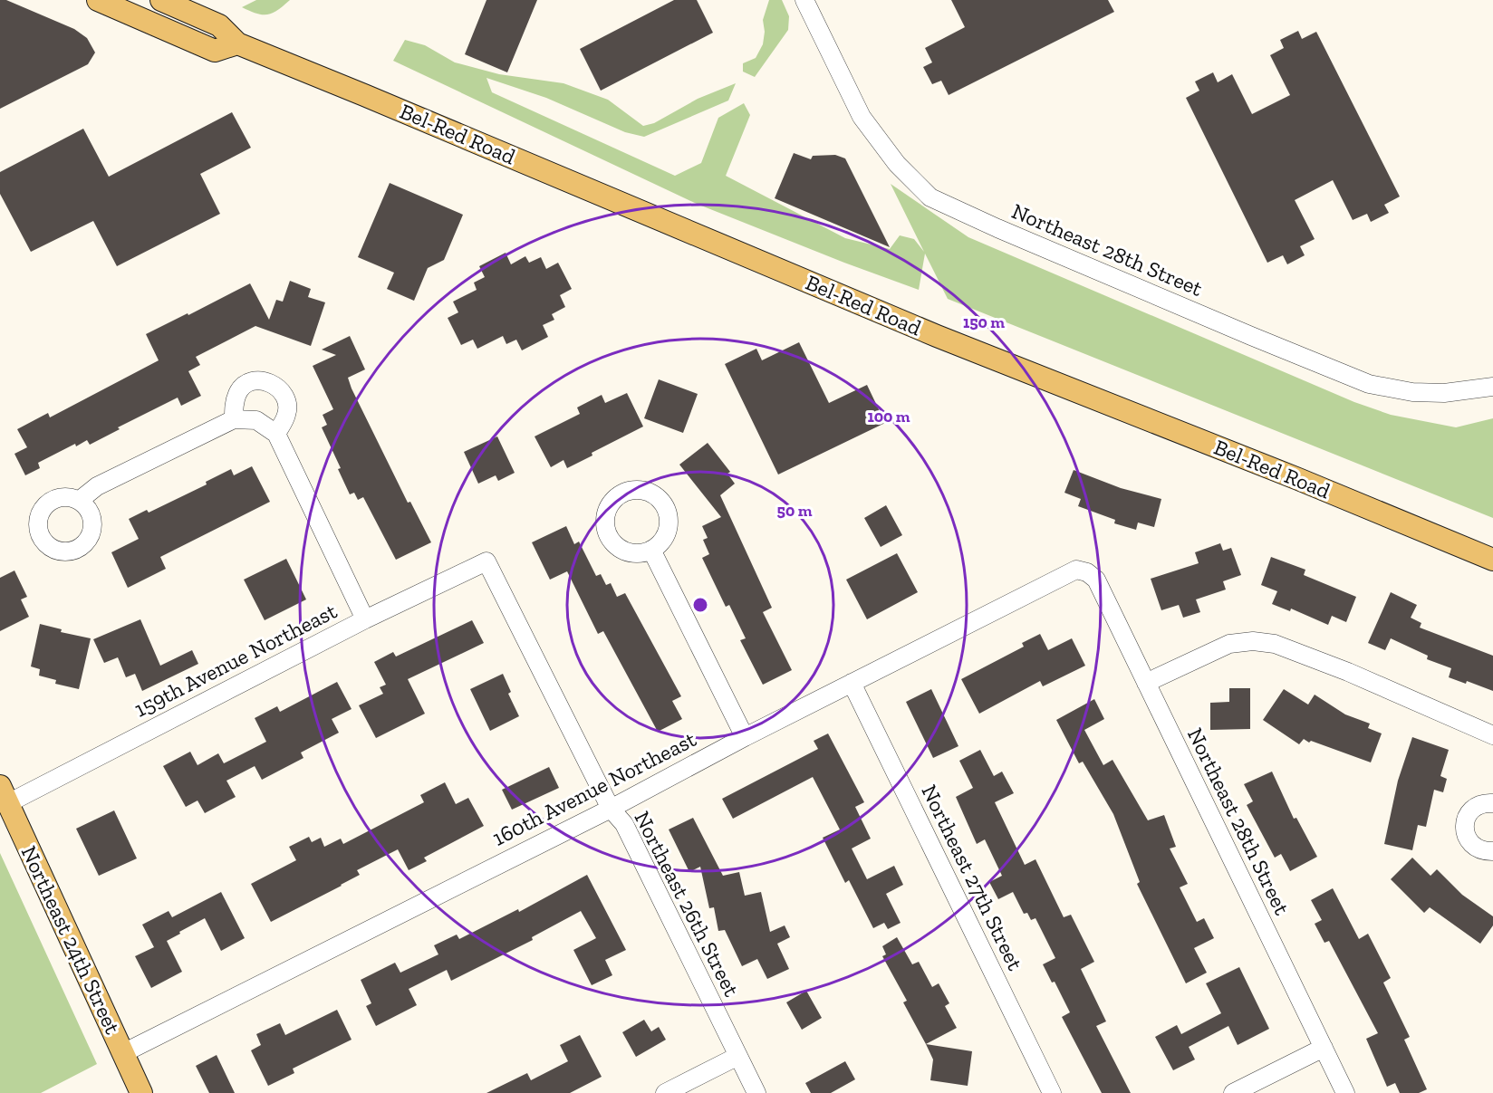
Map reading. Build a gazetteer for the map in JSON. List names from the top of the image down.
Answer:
{
  "streets": {
    "main road": ["Bel-Red Road", "Northeast 24th Street"],
    "street": [
      "Northeast 28th Street",
      "159th Avenue Northeast",
      "160th Avenue Northeast",
      "Northeast 27th Street",
      "Northeast 26th Street"
    ]
  },
  "crossings": [
    ["Northeast 28th Street", "160th Avenue Northeast"],
    ["159th Avenue Northeast", "Northeast 26th Street"],
    ["159th Avenue Northeast", "Northeast 24th Street"],
    ["160th Avenue Northeast", "Northeast 27th Street"],
    ["160th Avenue Northeast", "Northeast 26th Street"],
    ["160th Avenue Northeast", "Northeast 24th Street"]
  ],
  "rings": ["150 m", "100 m", "50 m"]
}
